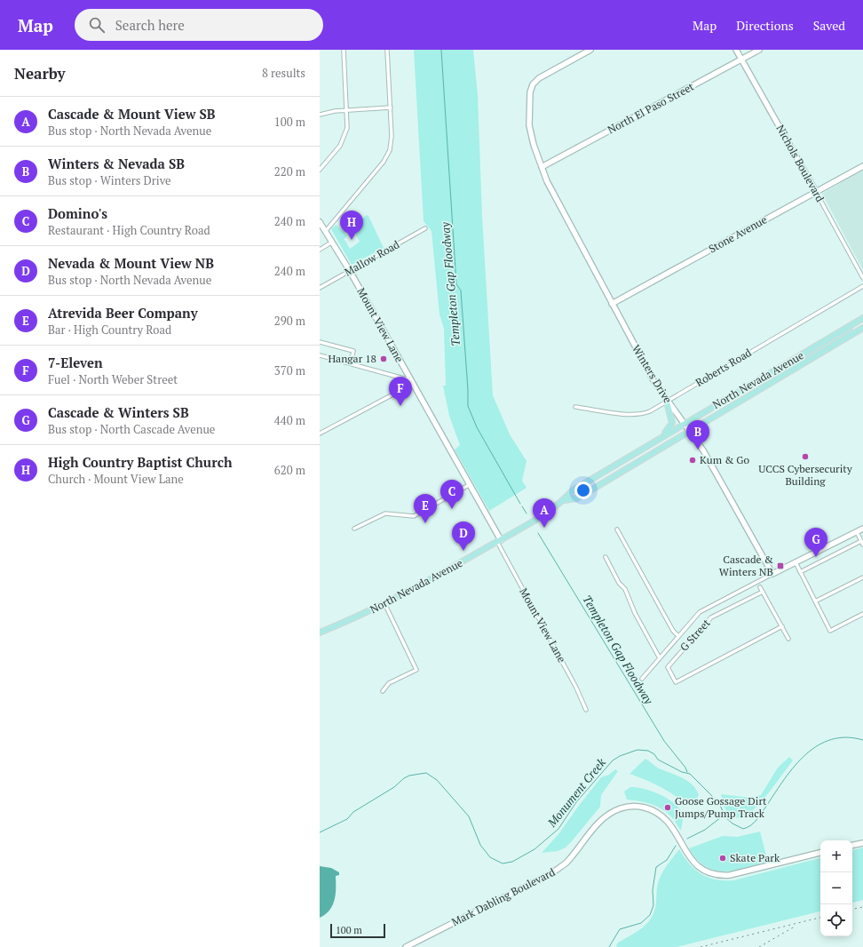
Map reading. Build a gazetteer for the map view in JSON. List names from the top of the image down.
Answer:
{
  "streets": {
    "main road": ["North Nevada Avenue"],
    "street": [
      "North El Paso Street",
      "Nichols Boulevard",
      "Stone Avenue",
      "Mallow Road",
      "Mount View Lane",
      "Roberts Road",
      "Winters Drive",
      "G Street",
      "Mark Dabling Boulevard"
    ]
  },
  "crossings": [
    ["North El Paso Street", "Nichols Boulevard"],
    ["North El Paso Street", "Winters Drive"],
    ["Nichols Boulevard", "Stone Avenue"],
    ["Stone Avenue", "Winters Drive"],
    ["Mallow Road", "Mount View Lane"],
    ["Mount View Lane", "North Nevada Avenue"],
    ["Roberts Road", "Winters Drive"],
    ["Winters Drive", "North Nevada Avenue"]
  ],
  "water": ["Templeton Gap Floodway", "Monument Creek"],
  "places": {
    "other": [
      "Hangar 18",
      "UCCS Cybersecurity Building",
      "Kum & Go",
      "Goose Gossage Dirt Jumps/Pump Track",
      "Skate Park"
    ],
    "transit": ["Cascade & Winters NB"]
  },
  "scale_bar": "100 m",
  "page": {
    "header": "Map",
    "search": "Search here",
    "nav": ["Map", "Directions", "Saved"],
    "heading": ["Nearby", "8 results"],
    "list": [
      {
        "mark": "A",
        "name": "Cascade & Mount View SB",
        "note": "Bus stop · North Nevada Avenue",
        "value": "100 m"
      },
      {
        "mark": "B",
        "name": "Winters & Nevada SB",
        "note": "Bus stop · Winters Drive",
        "value": "220 m"
      },
      {
        "mark": "C",
        "name": "Domino's",
        "note": "Restaurant · High Country Road",
        "value": "240 m"
      },
      {
        "mark": "D",
        "name": "Nevada & Mount View NB",
        "note": "Bus stop · North Nevada Avenue",
        "value": "240 m"
      },
      {
        "mark": "E",
        "name": "Atrevida Beer Company",
        "note": "Bar · High Country Road",
        "value": "290 m"
      },
      {
        "mark": "F",
        "name": "7-Eleven",
        "note": "Fuel · North Weber Street",
        "value": "370 m"
      },
      {
        "mark": "G",
        "name": "Cascade & Winters SB",
        "note": "Bus stop · North Cascade Avenue",
        "value": "440 m"
      },
      {
        "mark": "H",
        "name": "High Country Baptist Church",
        "note": "Church · Mount View Lane",
        "value": "620 m"
      }
    ],
    "pins": [
      "H",
      "F",
      "B",
      "C",
      "E",
      "A",
      "D",
      "G"
    ],
    "map_buttons": ["+", "−"],
    "scale": "100 m"
  }
}
